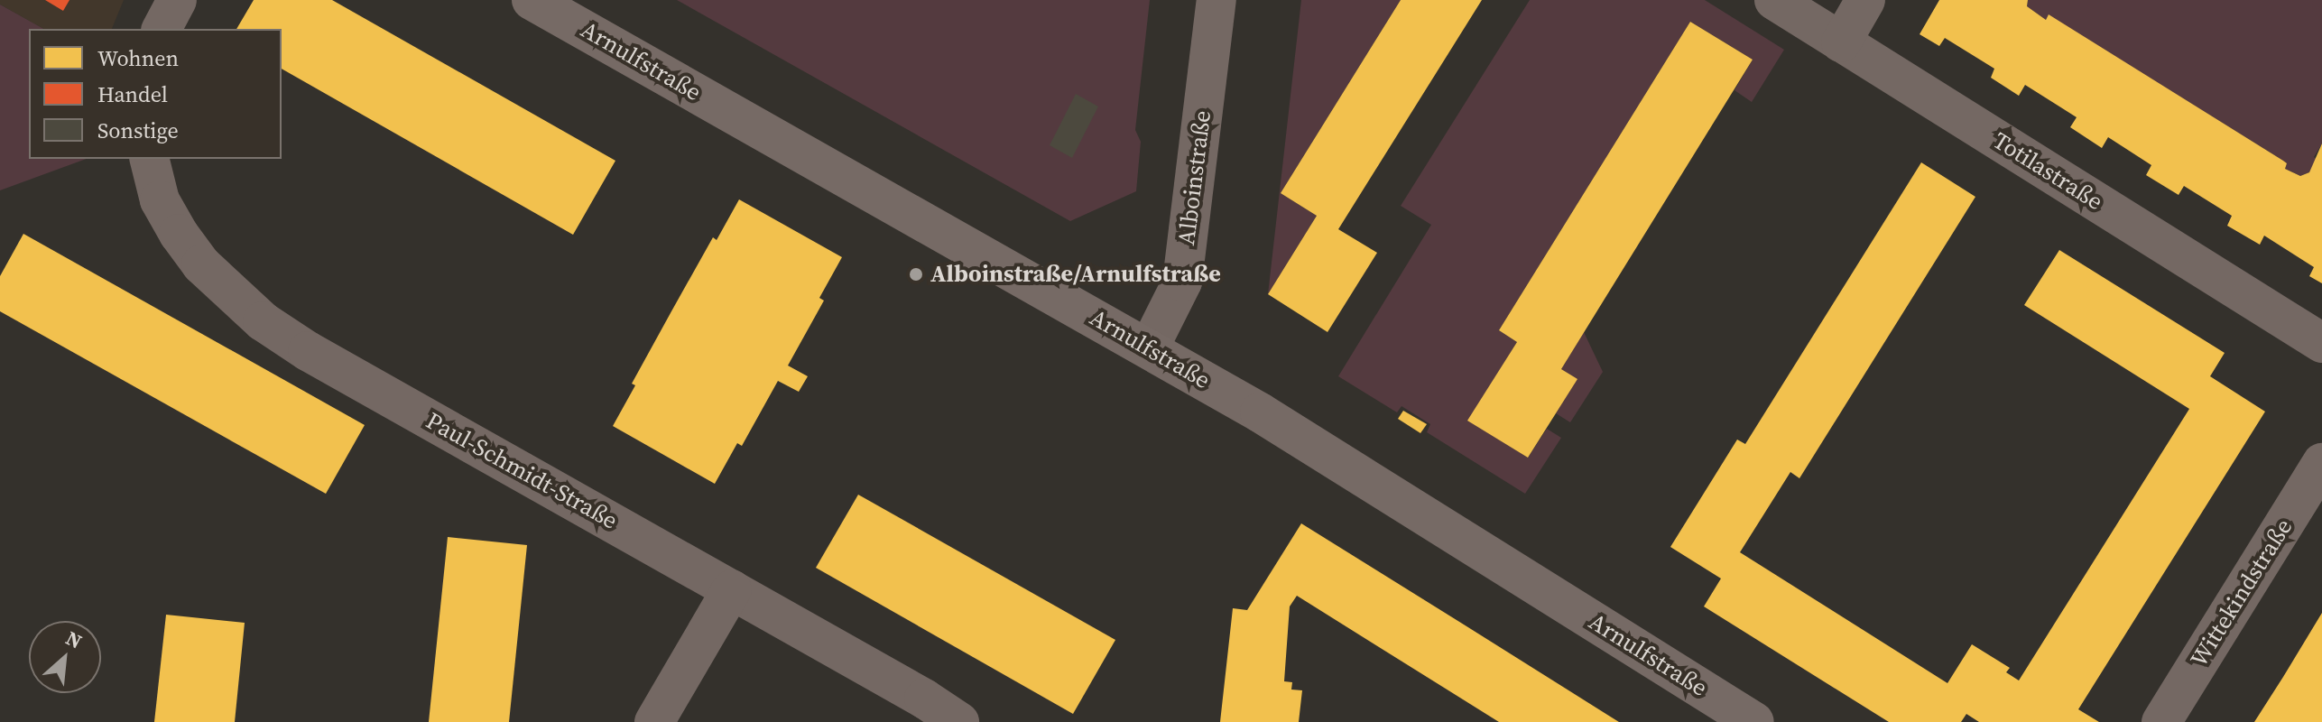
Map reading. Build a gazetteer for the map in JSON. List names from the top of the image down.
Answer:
{
  "streets": {
    "main road": ["Arnulfstraße"],
    "street": [
      "Totilastraße",
      "Alboinstraße",
      "Paul-Schmidt-Straße",
      "Wittekindstraße"
    ]
  },
  "crossings": [
    ["Arnulfstraße", "Alboinstraße"]
  ],
  "places": ["Alboinstraße/Arnulfstraße"],
  "legend": ["Wohnen", "Handel", "Sonstige"],
  "north": "top right"
}
